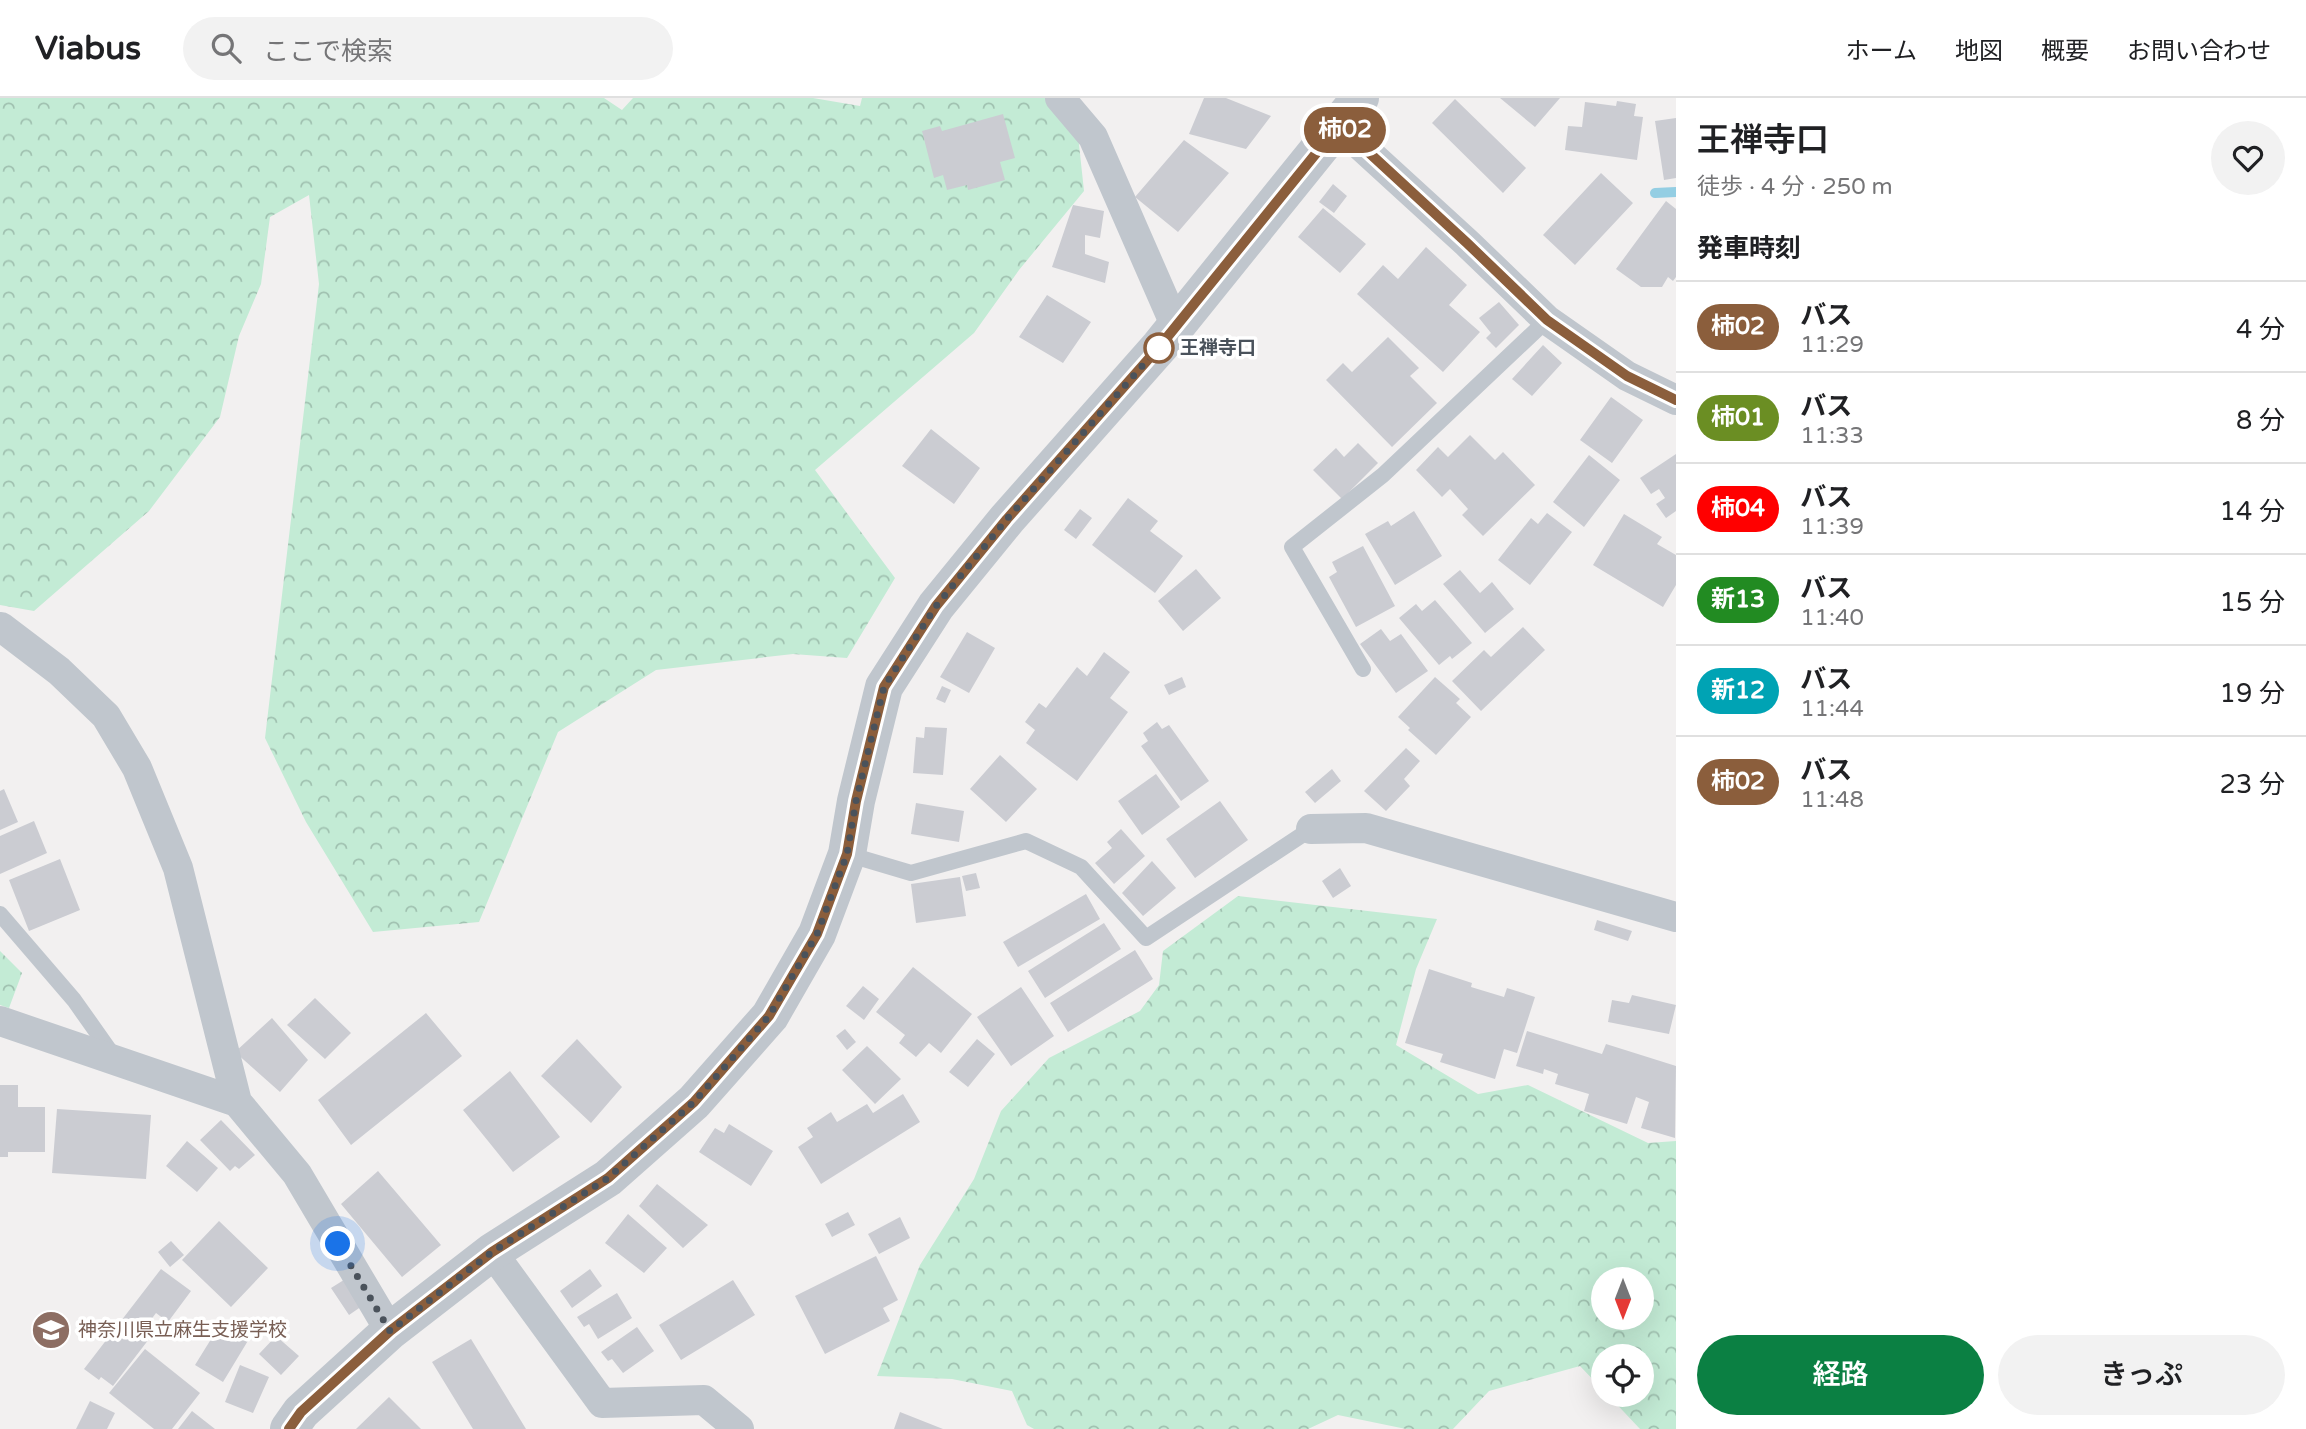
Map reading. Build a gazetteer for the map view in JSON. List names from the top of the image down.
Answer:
{
  "places": {
    "other": ["王禅寺口"],
    "school or university": ["神奈川県立麻生支援学校"]
  },
  "lines": ["bus line 柿02"],
  "north": "bottom",
  "page": {
    "header": "Viabus",
    "search": "ここで検索",
    "nav": [
      "ホーム",
      "地図",
      "概要",
      "お問い合わせ"
    ],
    "on_map": "柿02",
    "heading": [
      ["王禅寺口", "徒歩 · 4 分 · 250 m"],
      "発車時刻"
    ],
    "list": [
      {
        "mark": "柿02",
        "name": "バス",
        "note": "11:29",
        "value": "4 分"
      },
      {
        "mark": "柿01",
        "name": "バス",
        "note": "11:33",
        "value": "8 分"
      },
      {
        "mark": "柿04",
        "name": "バス",
        "note": "11:39",
        "value": "14 分"
      },
      {
        "mark": "新13",
        "name": "バス",
        "note": "11:40",
        "value": "15 分"
      },
      {
        "mark": "新12",
        "name": "バス",
        "note": "11:44",
        "value": "19 分"
      },
      {
        "mark": "柿02",
        "name": "バス",
        "note": "11:48",
        "value": "23 分"
      }
    ],
    "buttons": ["経路", "きっぷ"]
  }
}
